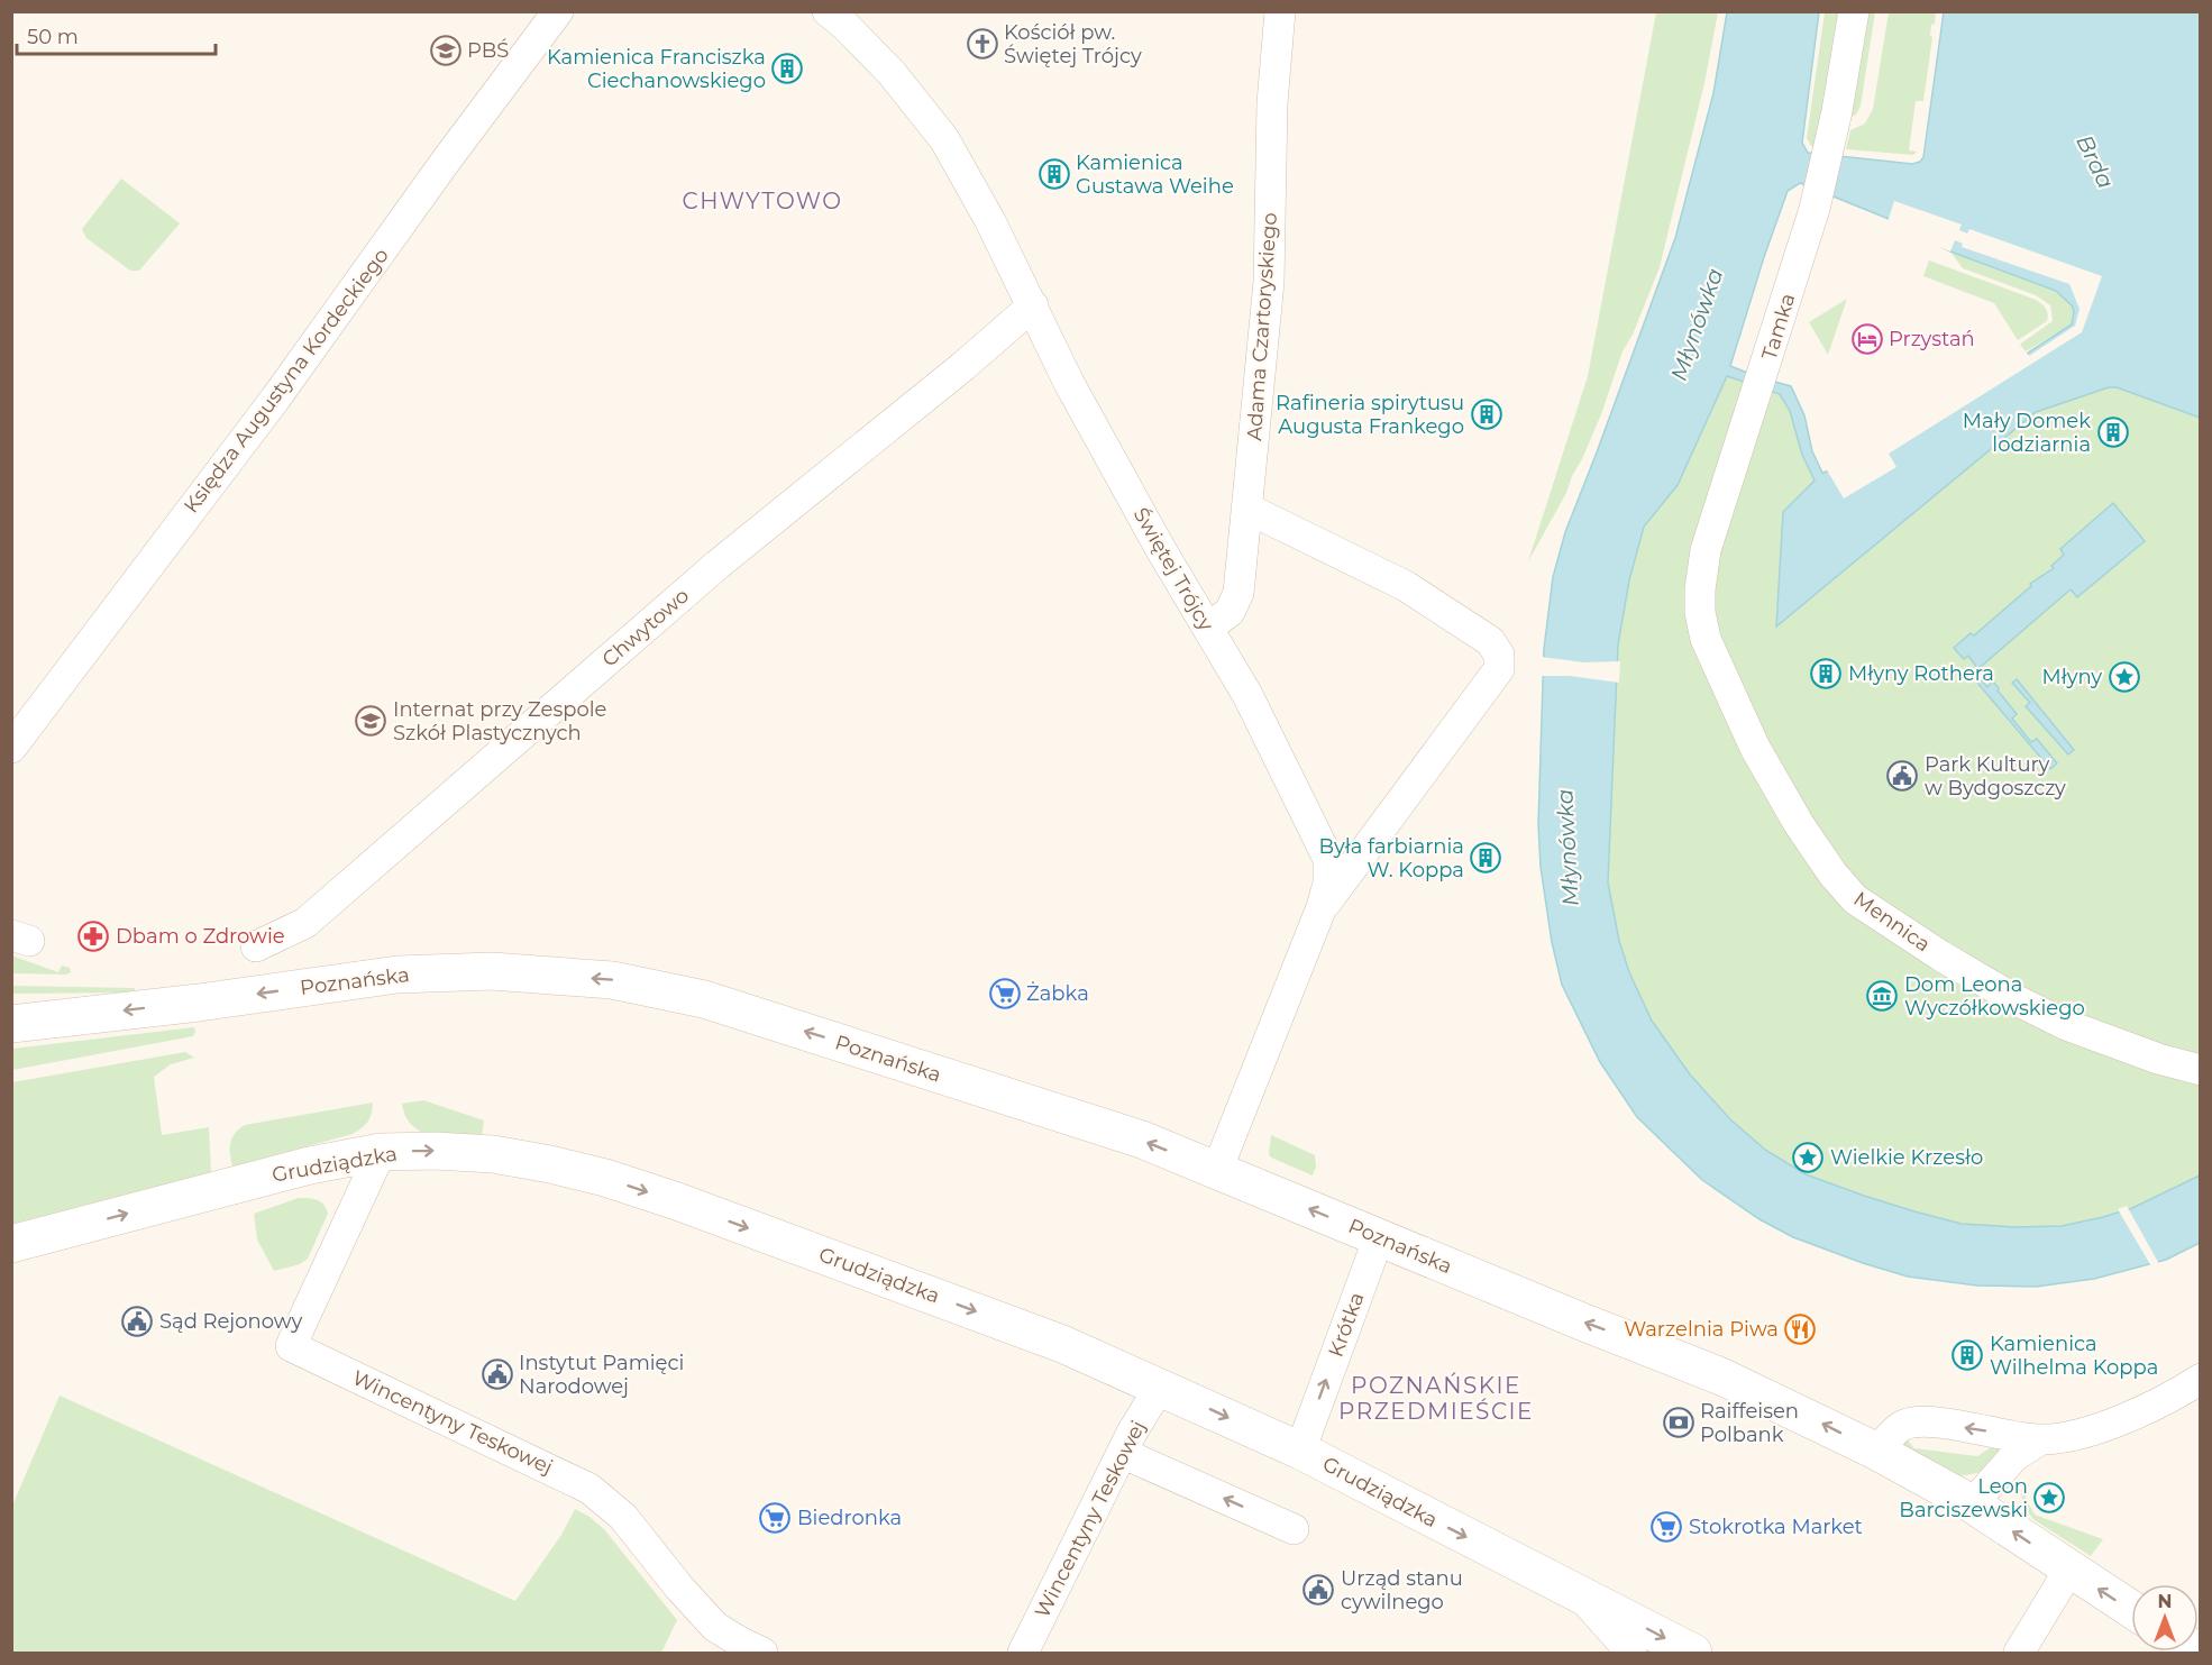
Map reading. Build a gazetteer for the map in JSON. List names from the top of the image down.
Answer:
{
  "streets": {
    "main road": ["Poznańska", "Grudziądzka"],
    "street": [
      "Adama Czartoryskiego",
      "Tamka",
      "Księdza Augustyna Kordeckiego",
      "Świętej Trójcy",
      "Chwytowo",
      "Mennica",
      "Krótka",
      "Wincentyny Teskowej"
    ]
  },
  "crossings": [
    ["Adama Czartoryskiego", "Świętej Trójcy"],
    ["Tamka", "Mennica"],
    ["Świętej Trójcy", "Chwytowo"],
    ["Świętej Trójcy", "Poznańska"],
    ["Poznańska", "Krótka"],
    ["Grudziądzka", "Krótka"],
    ["Grudziądzka", "Wincentyny Teskowej"]
  ],
  "one_way": ["Poznańska", "Grudziądzka", "Krótka"],
  "districts": ["CHWYTOWO", "POZNAŃSKIE PRZEDMIEŚCIE"],
  "water": ["Brda", "Młynówka"],
  "places": {
    "church": ["Kościół pw. Świętej Trójcy"],
    "school or university": ["PBŚ", "Internat przy Zespole Szkół Plastycznych"],
    "building": [
      "Kamienica Franciszka Ciechanowskiego",
      "Kamienica Gustawa Weihe",
      "Rafineria spirytusu Augusta Frankego",
      "Mały Domek lodziarnia",
      "Młyny Rothera",
      "Była farbiarnia W. Koppa",
      "Kamienica Wilhelma Koppa"
    ],
    "hotel": ["Przystań"],
    "place": ["Młyny", "Wielkie Krzesło", "Leon Barciszewski"],
    "public building": [
      "Park Kultury w Bydgoszczy",
      "Sąd Rejonowy",
      "Instytut Pamięci Narodowej",
      "Urząd stanu cywilnego"
    ],
    "pharmacy": ["Dbam o Zdrowie"],
    "supermarket": ["Żabka", "Biedronka", "Stokrotka Market"],
    "museum": ["Dom Leona Wyczółkowskiego"],
    "restaurant": ["Warzelnia Piwa"],
    "bank": ["Raiffeisen Polbank"]
  },
  "scale_bar": "50 m",
  "north": "top"
}
